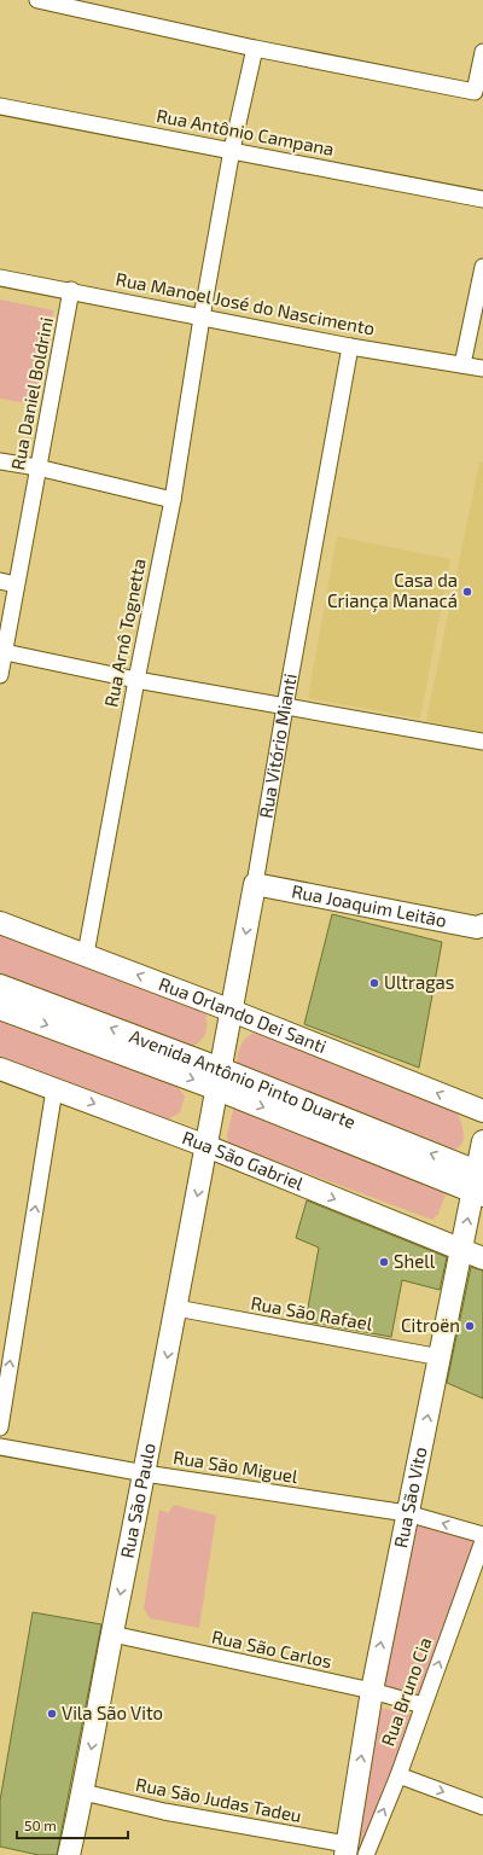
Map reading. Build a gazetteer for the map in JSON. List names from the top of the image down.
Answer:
{
  "streets": {
    "main road": ["Avenida Antônio Pinto Duarte"],
    "street": [
      "Rua Antônio Campana",
      "Rua Manoel José do Nascimento",
      "Rua Daniel Boldrini",
      "Rua Arnô Tognetta",
      "Rua Vitório Mianti",
      "Rua Joaquim Leitão",
      "Rua Orlando Dei Santi",
      "Rua São Gabriel",
      "Rua São Rafael",
      "Rua São Miguel",
      "Rua São Vito",
      "Rua São Paulo",
      "Rua São Carlos",
      "Rua Bruno Cia",
      "Rua São Judas Tadeu"
    ]
  },
  "crossings": [
    ["Rua Antônio Campana", "Rua Arnô Tognetta"],
    ["Rua Manoel José do Nascimento", "Rua Daniel Boldrini"],
    ["Rua Manoel José do Nascimento", "Rua Arnô Tognetta"],
    ["Rua Manoel José do Nascimento", "Rua Vitório Mianti"],
    ["Rua Arnô Tognetta", "Rua Orlando Dei Santi"],
    ["Rua Vitório Mianti", "Rua Joaquim Leitão"],
    ["Rua Vitório Mianti", "Rua Orlando Dei Santi"],
    ["Rua Vitório Mianti", "Avenida Antônio Pinto Duarte"],
    ["Rua Vitório Mianti", "Rua São Gabriel"],
    ["Rua Vitório Mianti", "Rua São Paulo"],
    ["Avenida Antônio Pinto Duarte", "Rua São Vito"],
    ["Rua São Gabriel", "Rua São Vito"],
    ["Rua São Gabriel", "Rua São Paulo"],
    ["Rua São Rafael", "Rua São Vito"],
    ["Rua São Rafael", "Rua São Paulo"],
    ["Rua São Miguel", "Rua São Vito"],
    ["Rua São Miguel", "Rua São Paulo"],
    ["Rua São Vito", "Rua São Carlos"],
    ["Rua São Vito", "Rua São Judas Tadeu"],
    ["Rua São Paulo", "Rua São Carlos"],
    ["Rua São Paulo", "Rua São Judas Tadeu"],
    ["Rua São Carlos", "Rua Bruno Cia"]
  ],
  "one_way": [
    "Rua Orlando Dei Santi",
    "Rua São Gabriel",
    "Rua São Vito",
    "Rua Bruno Cia"
  ],
  "places": [
    "Casa da Criança Manacá",
    "Ultragas",
    "Shell",
    "Citroën",
    "Vila São Vito"
  ],
  "scale_bar": "50 m"
}
